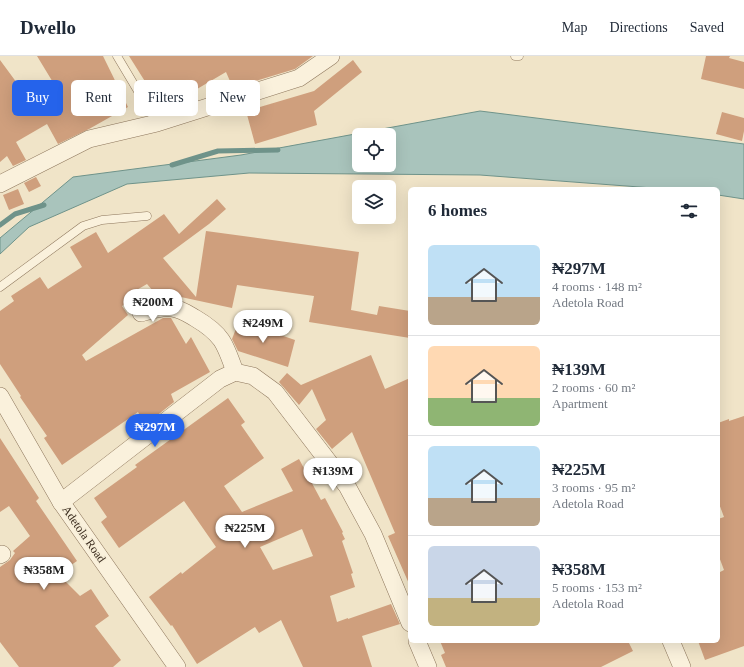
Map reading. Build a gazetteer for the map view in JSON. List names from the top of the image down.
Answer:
{
  "streets": {
    "street": ["Adetola Road"]
  },
  "page": {
    "header": "Dwello",
    "nav": ["Map", "Directions", "Saved"],
    "chip": [
      "Buy",
      "Rent",
      "Filters",
      "New"
    ],
    "heading": "6 homes",
    "list": [
      {
        "name": "₦297M",
        "note": "4 rooms · 148 m² · Adetola Road"
      },
      {
        "name": "₦139M",
        "note": "2 rooms · 60 m² · Apartment"
      },
      {
        "name": "₦225M",
        "note": "3 rooms · 95 m² · Adetola Road"
      },
      {
        "name": "₦358M",
        "note": "5 rooms · 153 m² · Adetola Road"
      }
    ],
    "price": [
      "₦200M",
      "₦249M",
      "₦297M",
      "₦139M",
      "₦225M",
      "₦358M"
    ]
  }
}
